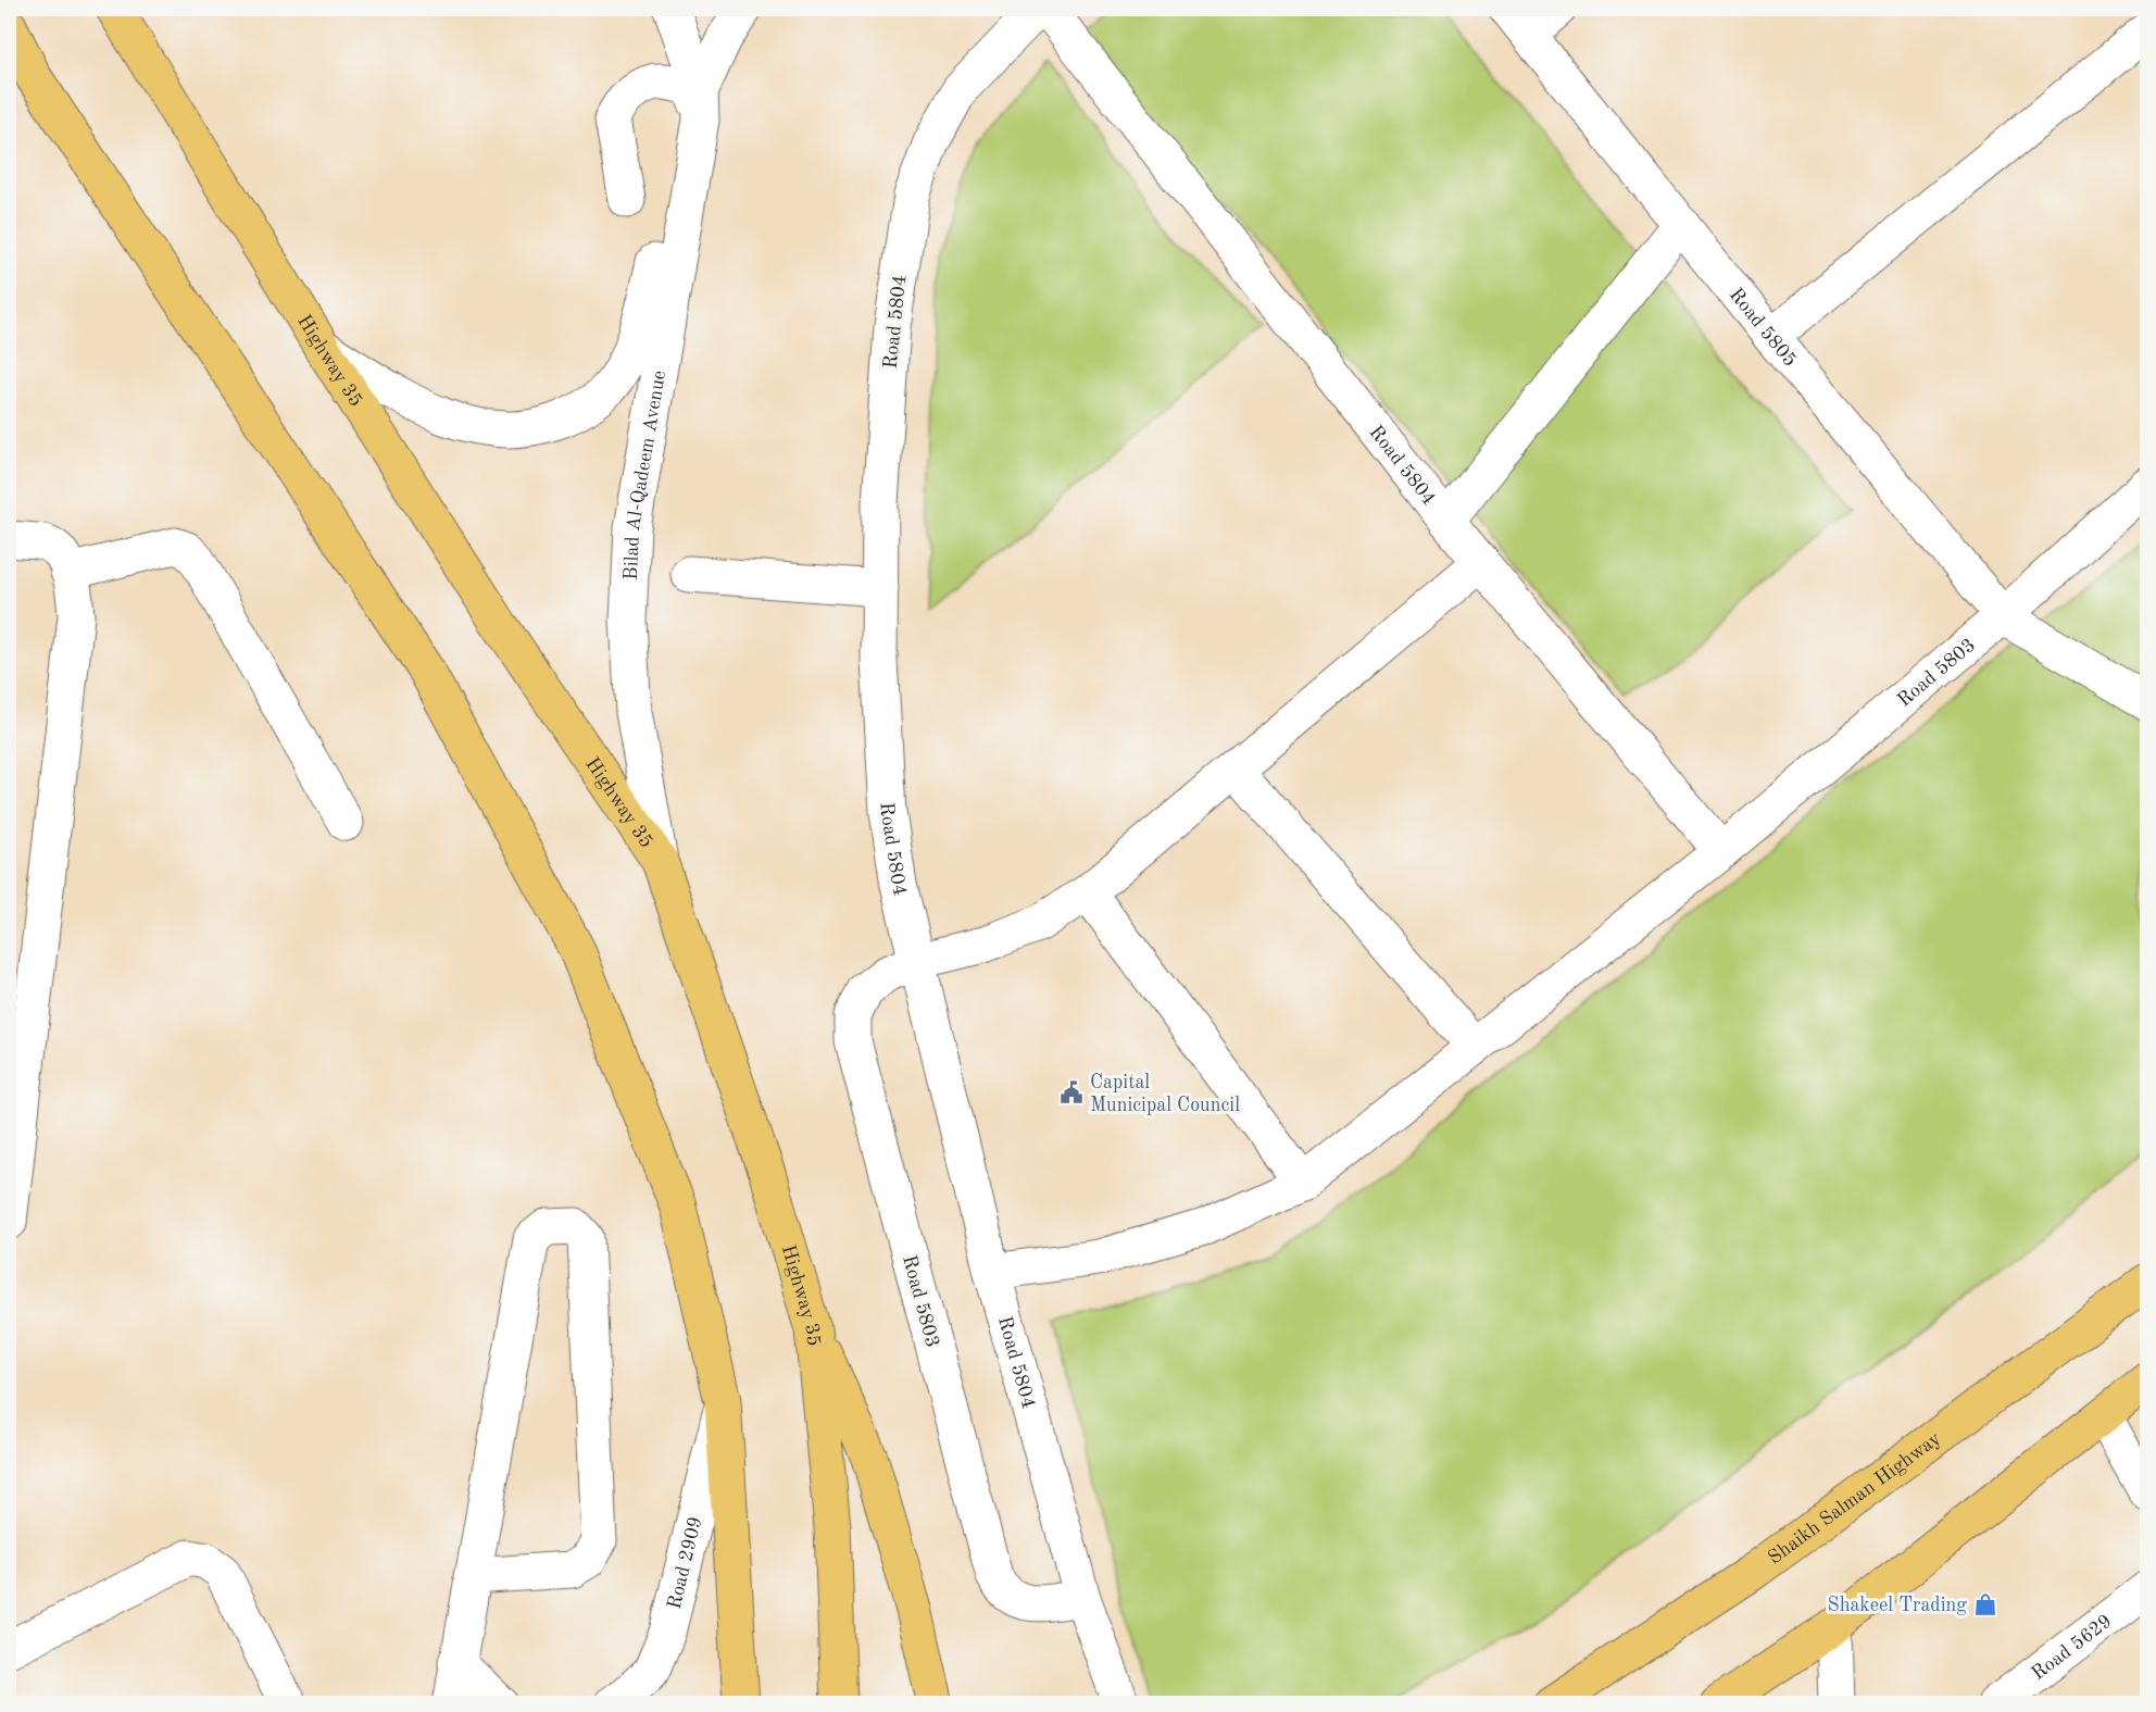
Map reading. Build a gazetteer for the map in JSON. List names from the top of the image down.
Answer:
{
  "streets": {
    "main road": ["Highway 35", "Shaikh Salman Highway"],
    "street": [
      "Road 5804",
      "Road 5805",
      "Bilad Al-Qadeem Avenue",
      "Road 5803",
      "Road 2909",
      "Road 5629"
    ]
  },
  "crossings": [
    ["Road 5804", "Road 5803"],
    ["Road 5805", "Road 5803"],
    ["Highway 35", "Bilad Al-Qadeem Avenue"]
  ],
  "places": {
    "public building": ["Capital Municipal Council"],
    "shop": ["Shakeel Trading"]
  }
}
